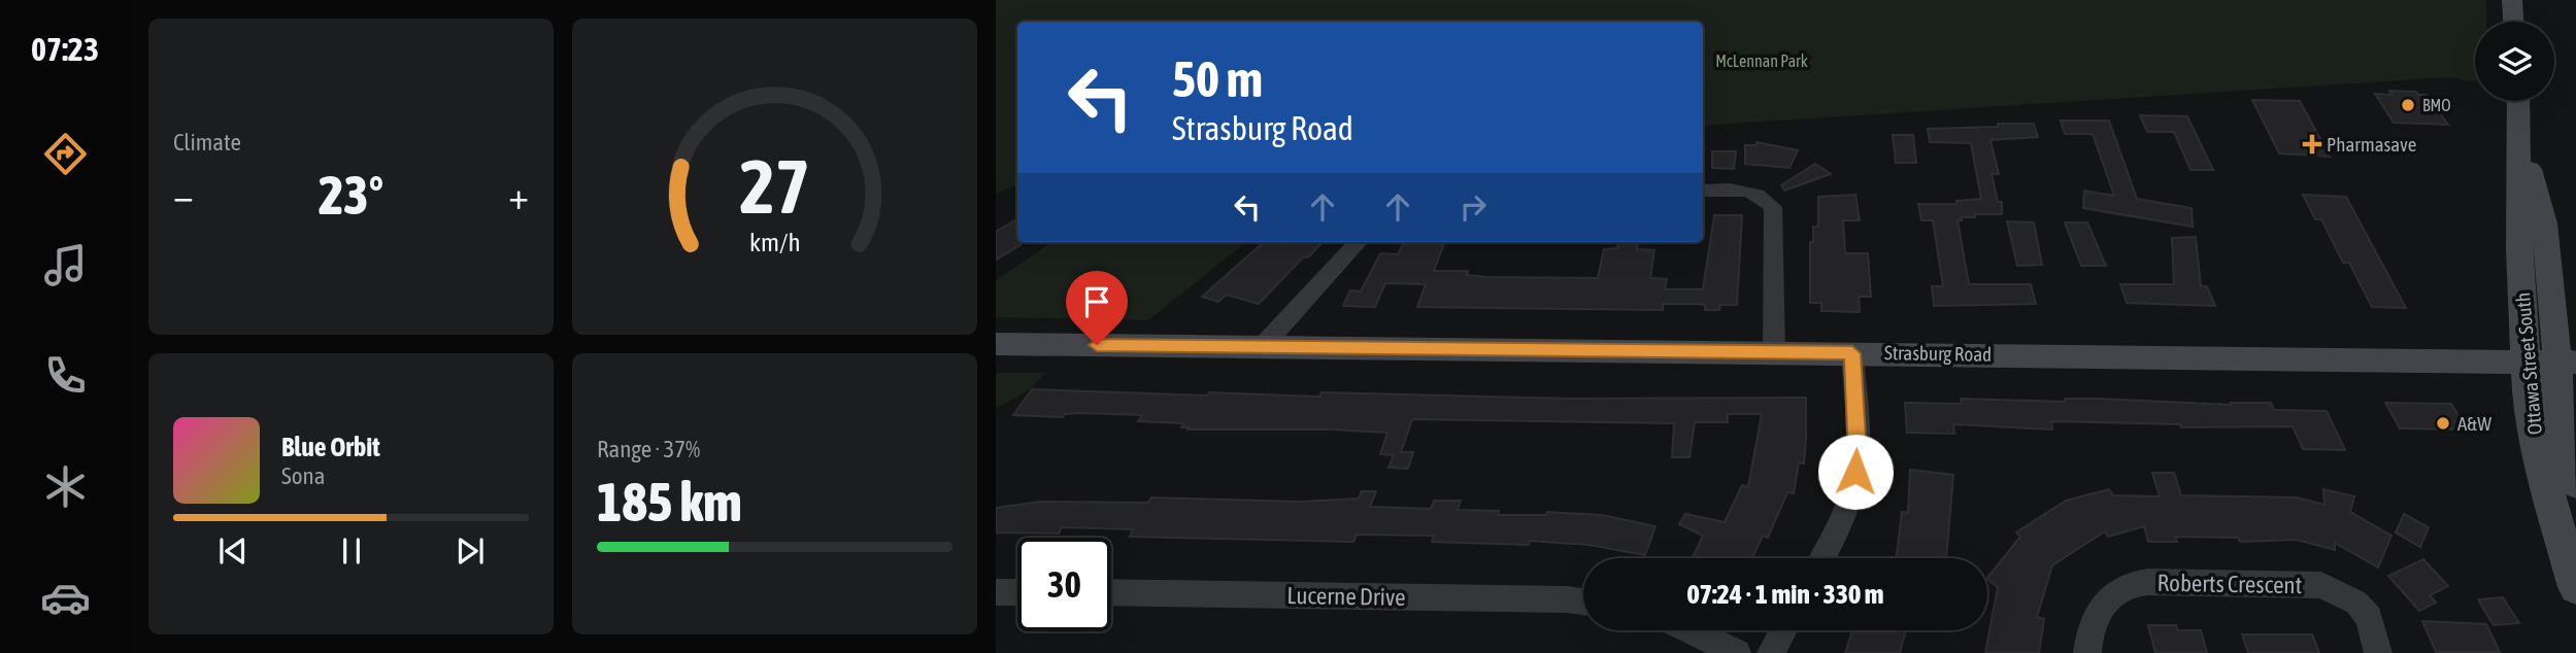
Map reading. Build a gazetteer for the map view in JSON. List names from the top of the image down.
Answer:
{
  "streets": {
    "street": [
      "Strasburg Road",
      "Ottawa Street South",
      "Roberts Crescent",
      "Lucerne Drive"
    ]
  },
  "crossings": [
    ["Strasburg Road", "Ottawa Street South"]
  ],
  "parks": ["McLennan Park"],
  "places": {
    "other": ["BMO", "A&W"],
    "health": ["Pharmasave"]
  },
  "page": {
    "tabs": "07:23",
    "tile": [
      "Climate",
      ["Range · 37%", "185 km"]
    ],
    "turn": ["50 m", "Strasburg Road"],
    "heat": ["−", "23°", "+"],
    "song": ["Blue Orbit", "Sona"],
    "limit": "30",
    "trip": "07:24 · 1 min · 330 m",
    "gauge": ["27", "km/h"]
  }
}
